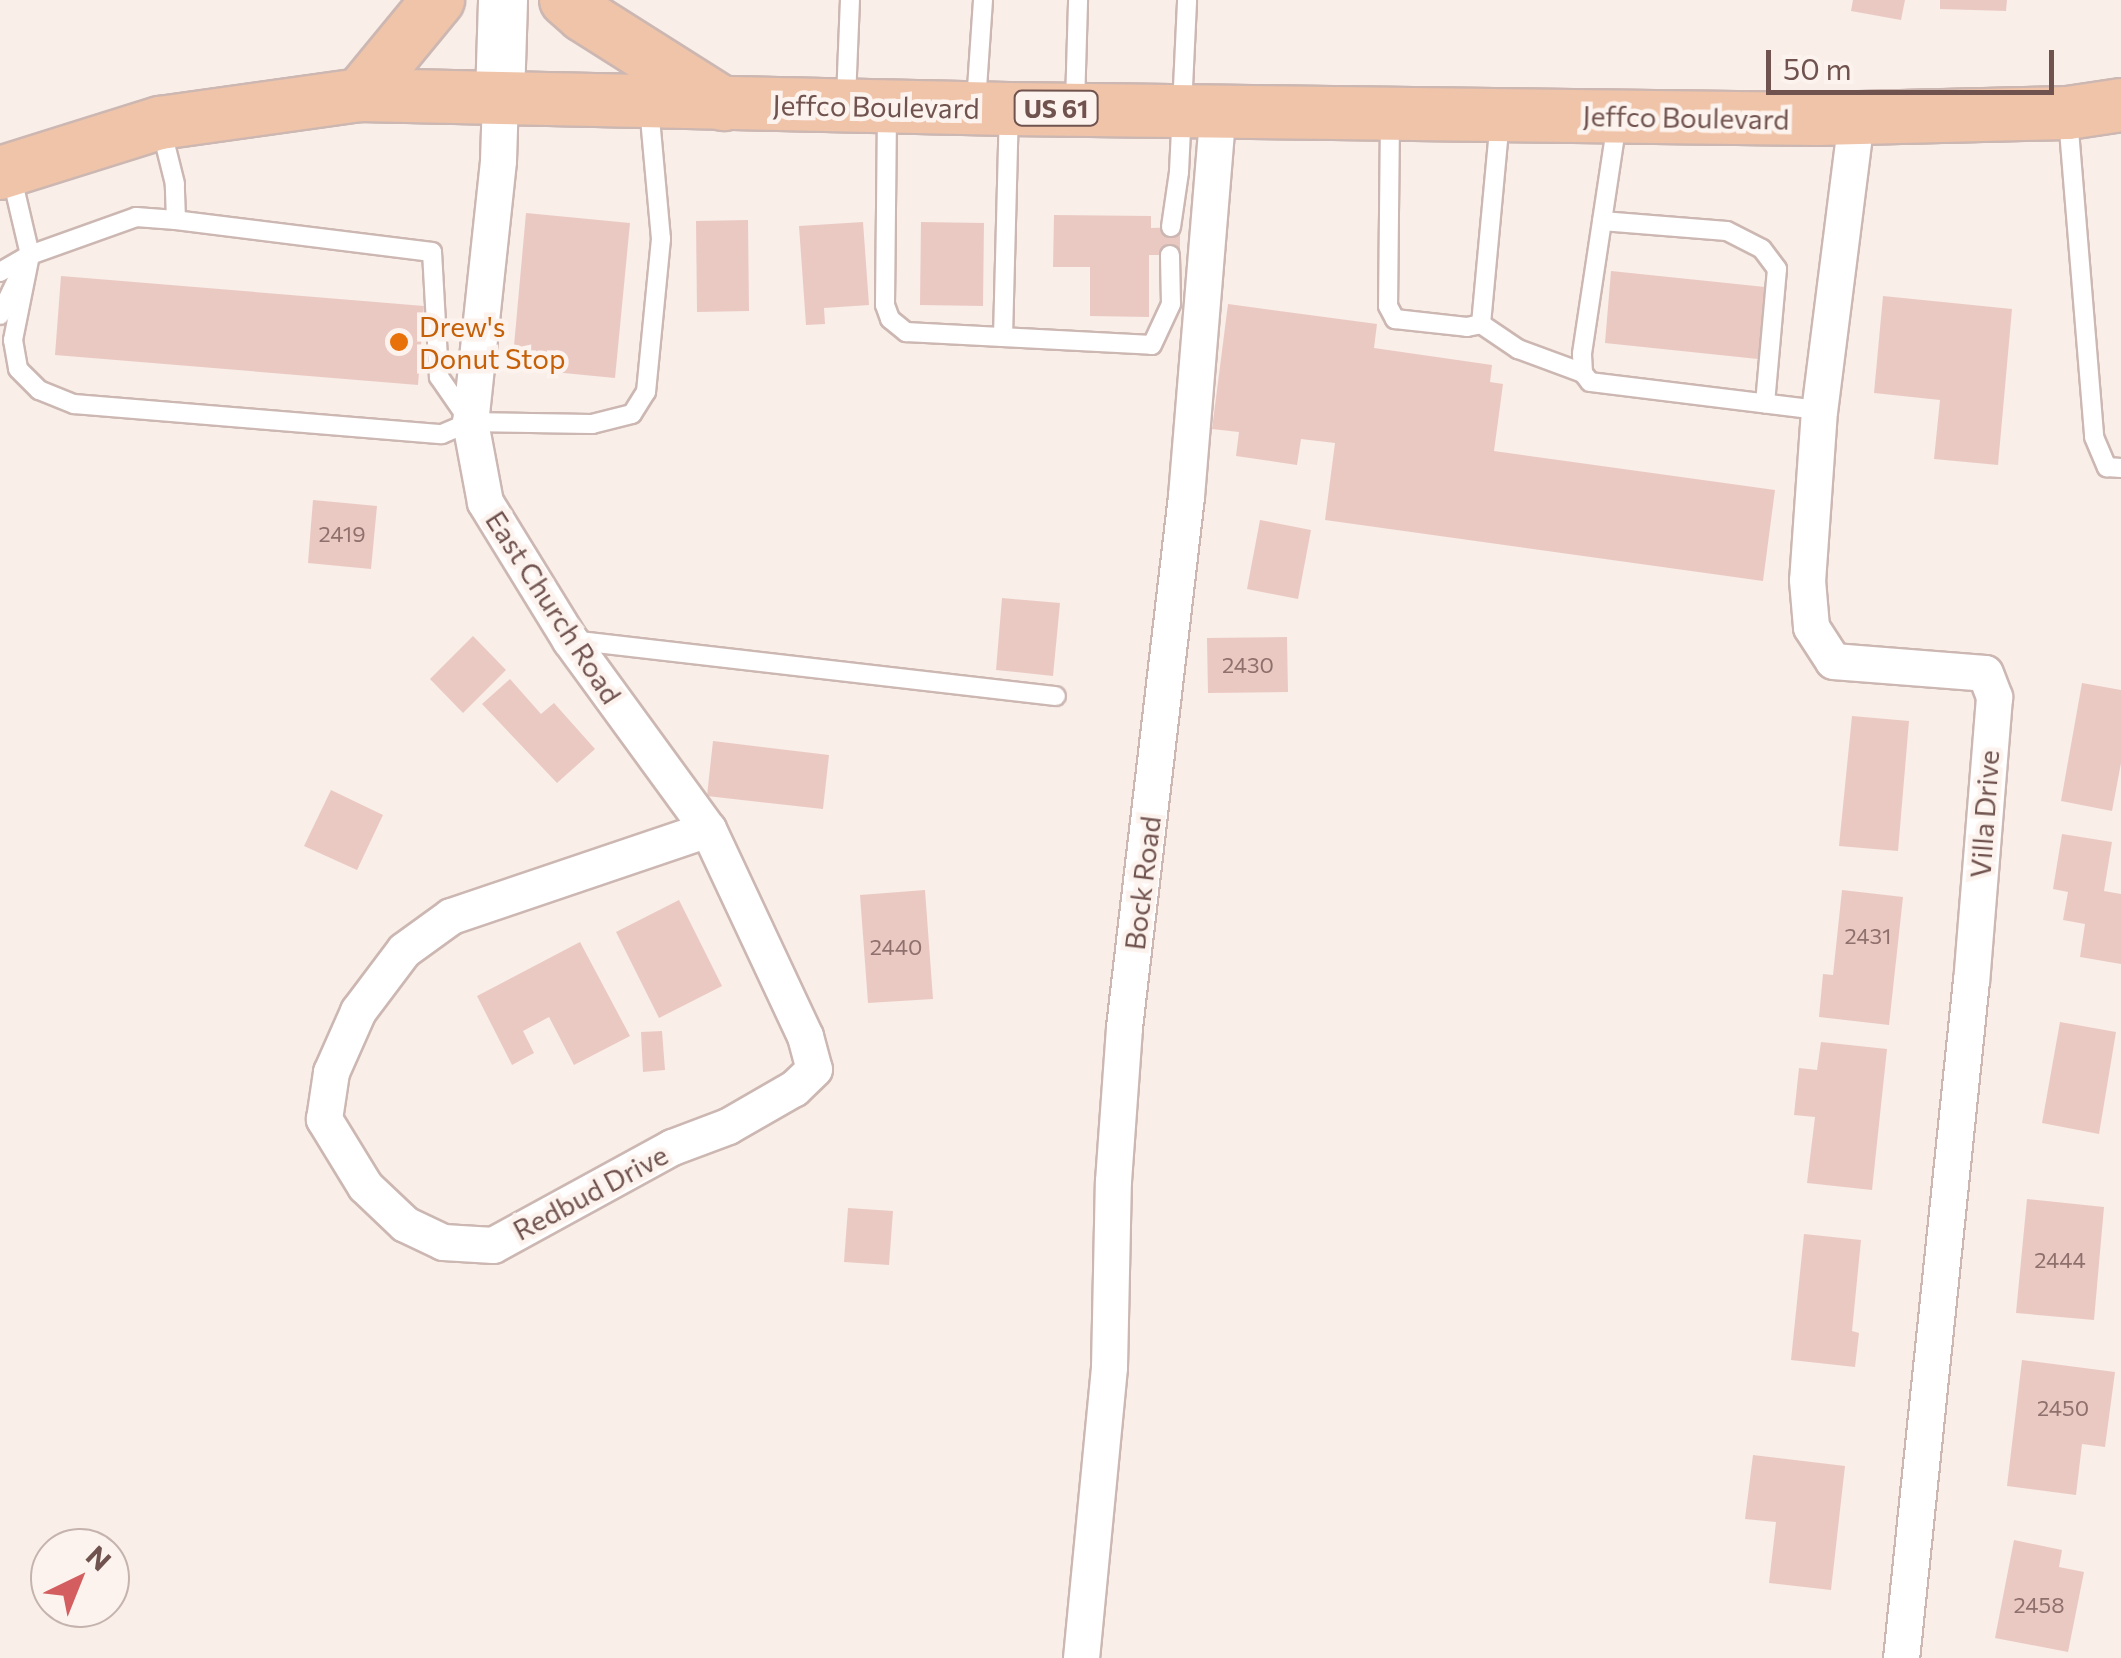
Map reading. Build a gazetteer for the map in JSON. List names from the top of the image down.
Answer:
{
  "streets": {
    "main road": ["Jeffco Boulevard", "US 61"],
    "street": [
      "East Church Road",
      "Villa Drive",
      "Bock Road",
      "Redbud Drive"
    ]
  },
  "crossings": [
    ["Jeffco Boulevard", "East Church Road"],
    ["Jeffco Boulevard", "Villa Drive"],
    ["Jeffco Boulevard", "Bock Road"],
    ["East Church Road", "Redbud Drive"]
  ],
  "places": ["Drew's Donut Stop"],
  "house_numbers": [
    "2419",
    "2430",
    "2431",
    "2440",
    "2444",
    "2450",
    "2458"
  ],
  "scale_bar": "50 m",
  "north": "top right"
}
